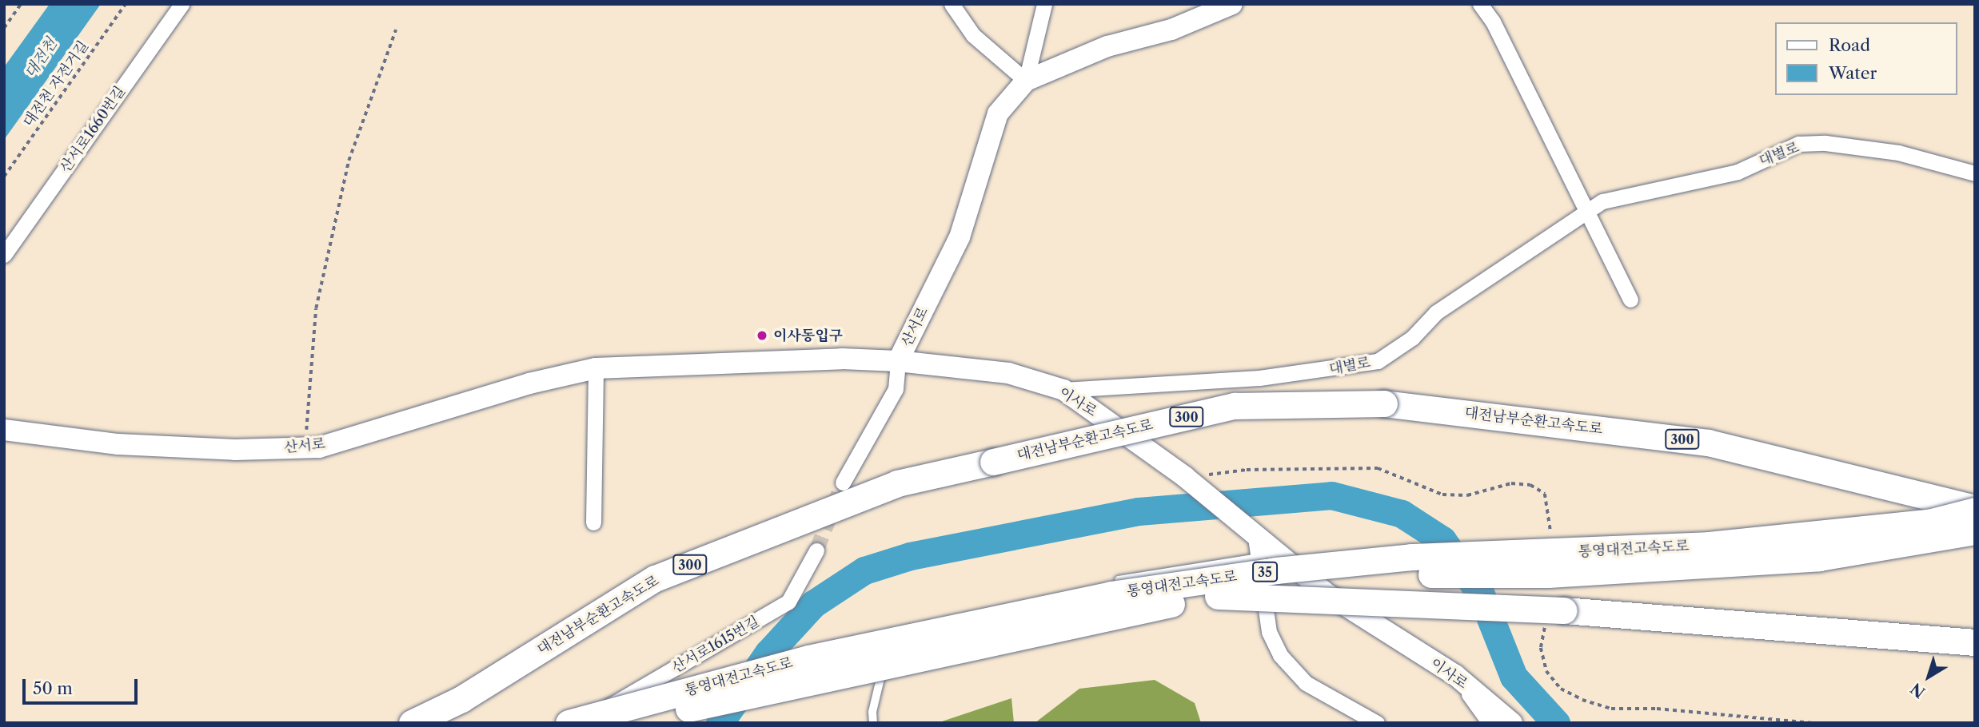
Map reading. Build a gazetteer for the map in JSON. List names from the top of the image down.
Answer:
{
  "streets": {
    "highway": [
      "300",
      "대전남부순환고속도로",
      "통영대전고속도로",
      "35"
    ],
    "street": [
      "산서로1660번길",
      "대별로",
      "산서로",
      "이사로",
      "산서로1615번길"
    ],
    "path": ["대전천 자전거길"]
  },
  "crossings": [
    ["대별로", "이사로"],
    ["산서로", "이사로"],
    ["대전남부순환고속도로", "통영대전고속도로"]
  ],
  "water": ["대전천"],
  "places": ["이사동입구"],
  "legend": ["Road", "Water"],
  "scale_bar": "50 m",
  "north": "bottom left"
}
